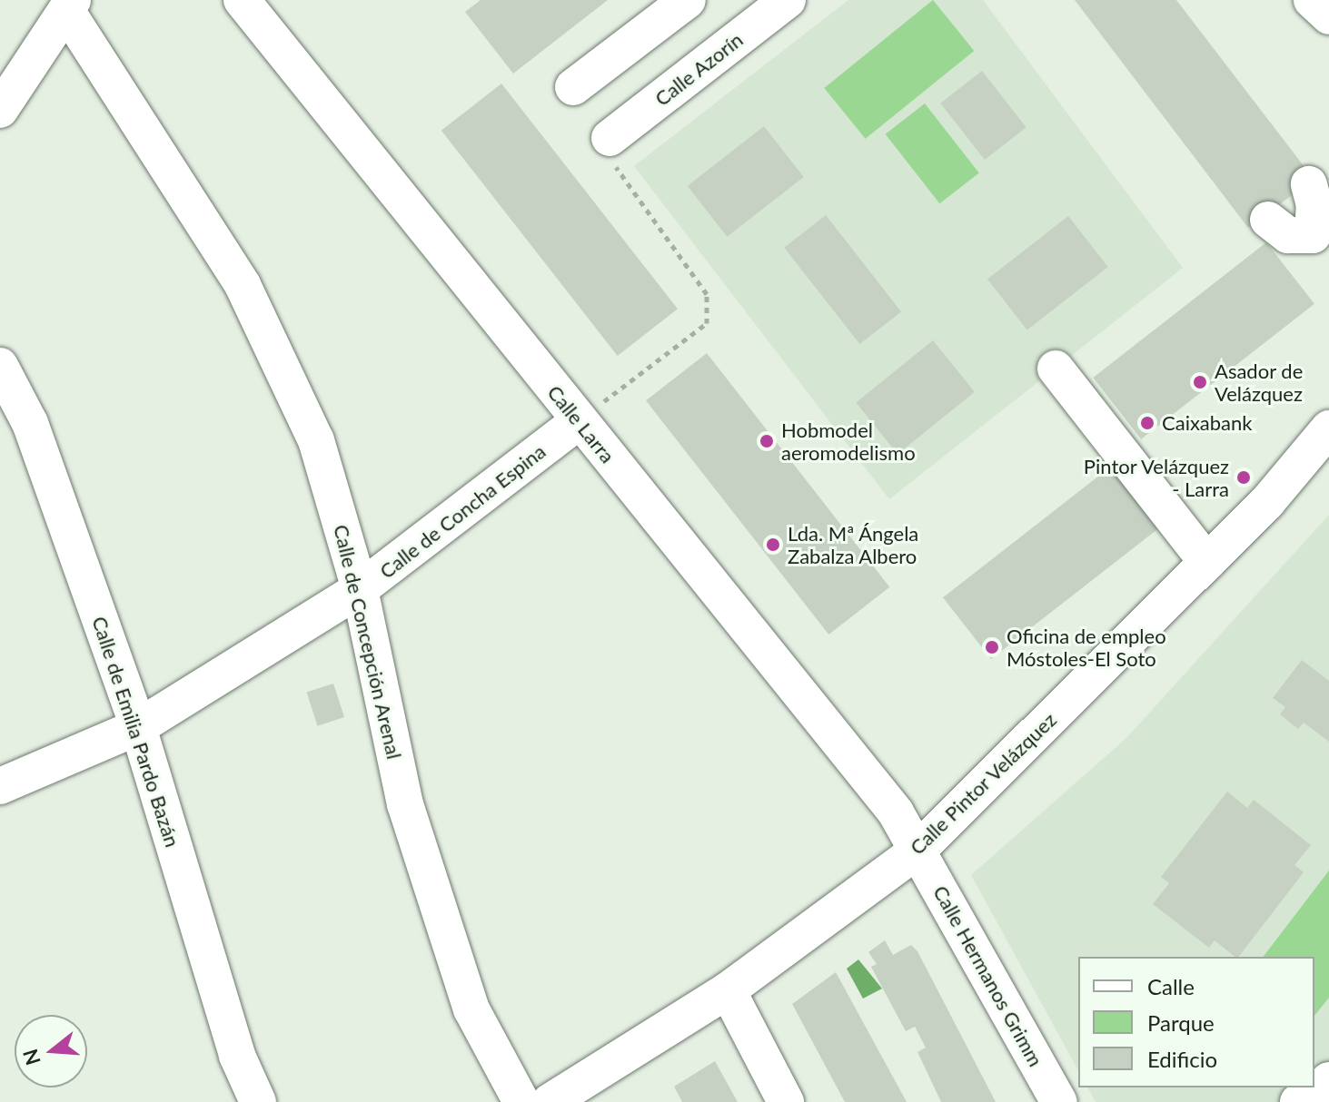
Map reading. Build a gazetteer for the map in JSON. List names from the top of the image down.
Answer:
{
  "streets": {
    "street": [
      "Calle Azorín",
      "Calle Larra",
      "Calle de Concha Espina",
      "Calle de Concepción Arenal",
      "Calle de Emilia Pardo Bazán",
      "Calle Pintor Velázquez",
      "Calle Hermanos Grimm"
    ]
  },
  "crossings": [
    ["Calle Larra", "Calle de Concha Espina"],
    ["Calle Larra", "Calle Pintor Velázquez"],
    ["Calle Larra", "Calle Hermanos Grimm"],
    ["Calle de Concha Espina", "Calle de Concepción Arenal"],
    ["Calle de Concha Espina", "Calle de Emilia Pardo Bazán"],
    ["Calle Pintor Velázquez", "Calle Hermanos Grimm"]
  ],
  "places": [
    "Asador de Velázquez",
    "Caixabank",
    "Hobmodel aeromodelismo",
    "Pintor Velázquez - Larra",
    "Lda. Mª Ángela Zabalza Albero",
    "Oficina de empleo Móstoles-El Soto"
  ],
  "legend": ["Calle", "Parque", "Edificio"],
  "north": "left"
}
